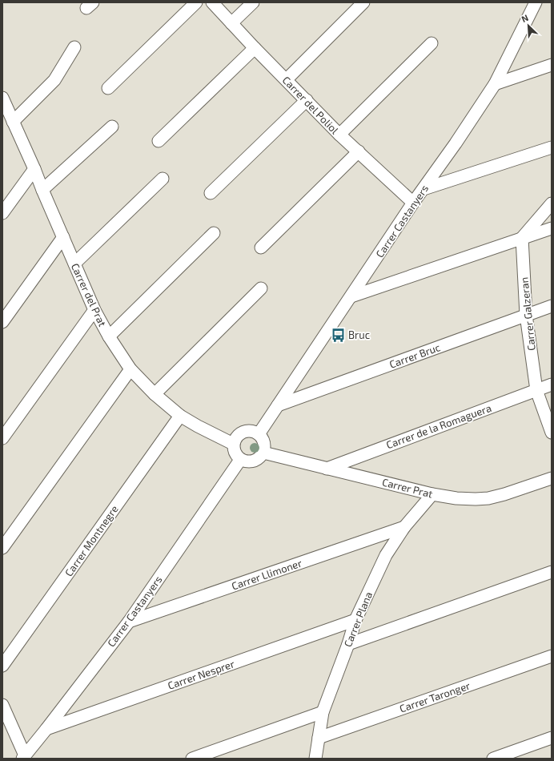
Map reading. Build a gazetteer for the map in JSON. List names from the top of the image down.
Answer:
{
  "streets": {
    "street": [
      "Carrer del Poliol",
      "Carrer Castanyers",
      "Carrer del Prat",
      "Carrer Galzeran",
      "Carrer Bruc",
      "Carrer de la Romaguera",
      "Carrer Prat",
      "Carrer Montnegre",
      "Carrer Llimoner",
      "Carrer Plana",
      "Carrer Nesprer",
      "Carrer Taronger"
    ]
  },
  "crossings": [
    ["Carrer del Poliol", "Carrer Castanyers"],
    ["Carrer Castanyers", "Carrer del Prat"],
    ["Carrer Castanyers", "Carrer Bruc"],
    ["Carrer Castanyers", "Carrer Prat"],
    ["Carrer Castanyers", "Carrer Llimoner"],
    ["Carrer Castanyers", "Carrer Nesprer"],
    ["Carrer del Prat", "Carrer Prat"],
    ["Carrer del Prat", "Carrer Montnegre"],
    ["Carrer Galzeran", "Carrer Bruc"],
    ["Carrer Galzeran", "Carrer de la Romaguera"],
    ["Carrer de la Romaguera", "Carrer Prat"],
    ["Carrer Prat", "Carrer Plana"],
    ["Carrer Llimoner", "Carrer Plana"],
    ["Carrer Plana", "Carrer Nesprer"],
    ["Carrer Plana", "Carrer Taronger"]
  ],
  "places": {
    "bus stop": ["Bruc"]
  },
  "north": "top left"
}
